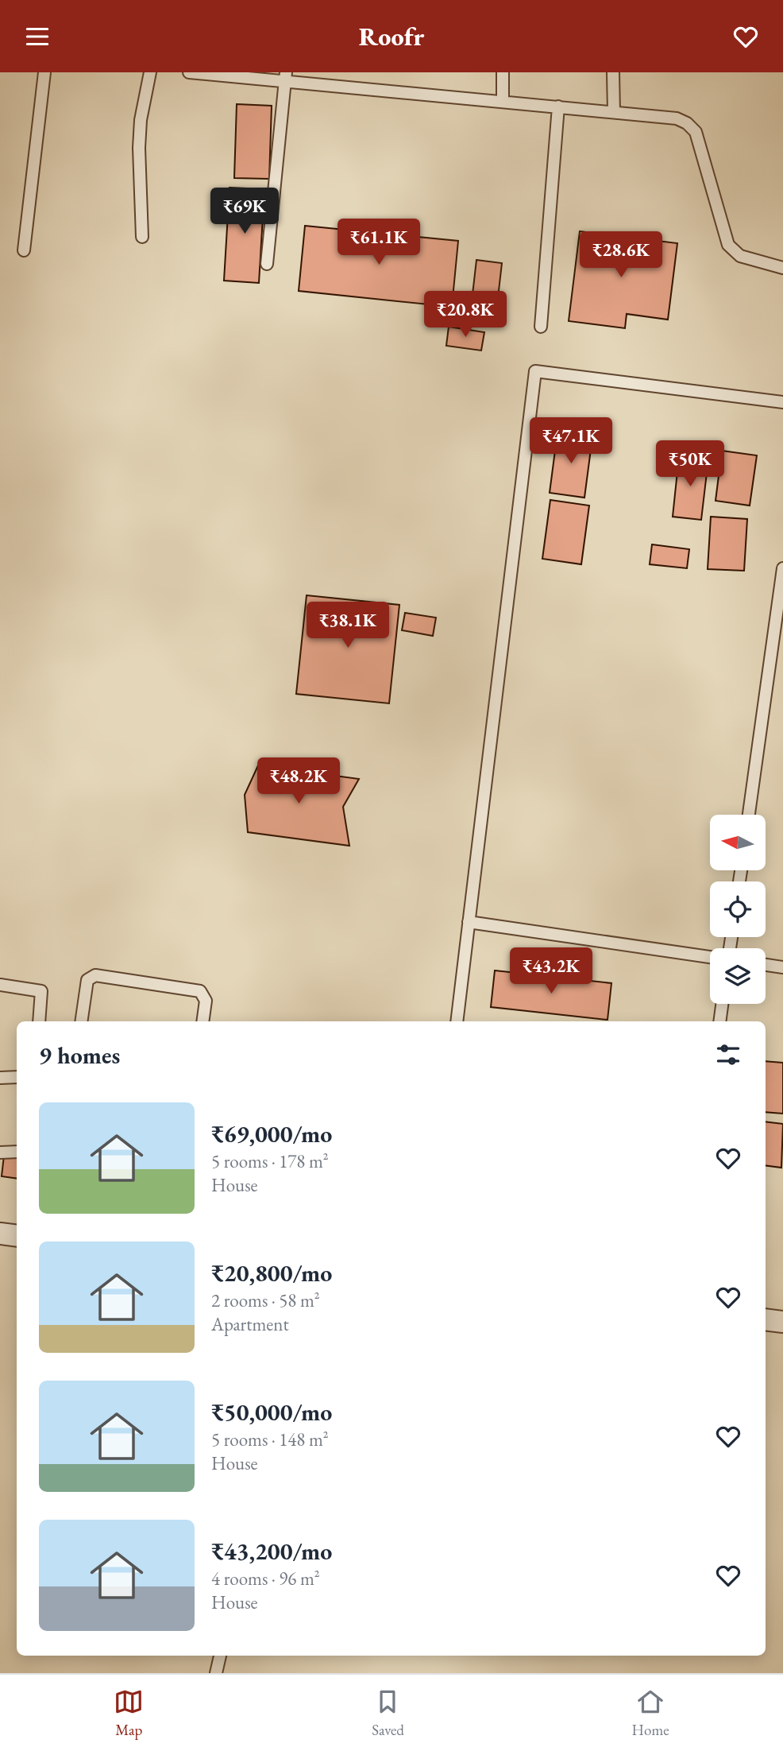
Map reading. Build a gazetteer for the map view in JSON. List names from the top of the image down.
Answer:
{
  "north": "left",
  "page": {
    "header": "Roofr",
    "price": [
      "₹69K",
      "₹61.1K",
      "₹28.6K",
      "₹20.8K",
      "₹47.1K",
      "₹50K",
      "₹38.1K",
      "₹48.2K",
      "₹43.2K"
    ],
    "heading": "9 homes",
    "list": [
      {
        "name": "₹69,000/mo",
        "note": "5 rooms · 178 m² · House"
      },
      {
        "name": "₹20,800/mo",
        "note": "2 rooms · 58 m² · Apartment"
      },
      {
        "name": "₹50,000/mo",
        "note": "5 rooms · 148 m² · House"
      },
      {
        "name": "₹43,200/mo",
        "note": "4 rooms · 96 m² · House"
      }
    ],
    "tabs": ["Map", "Saved", "Home"]
  }
}
